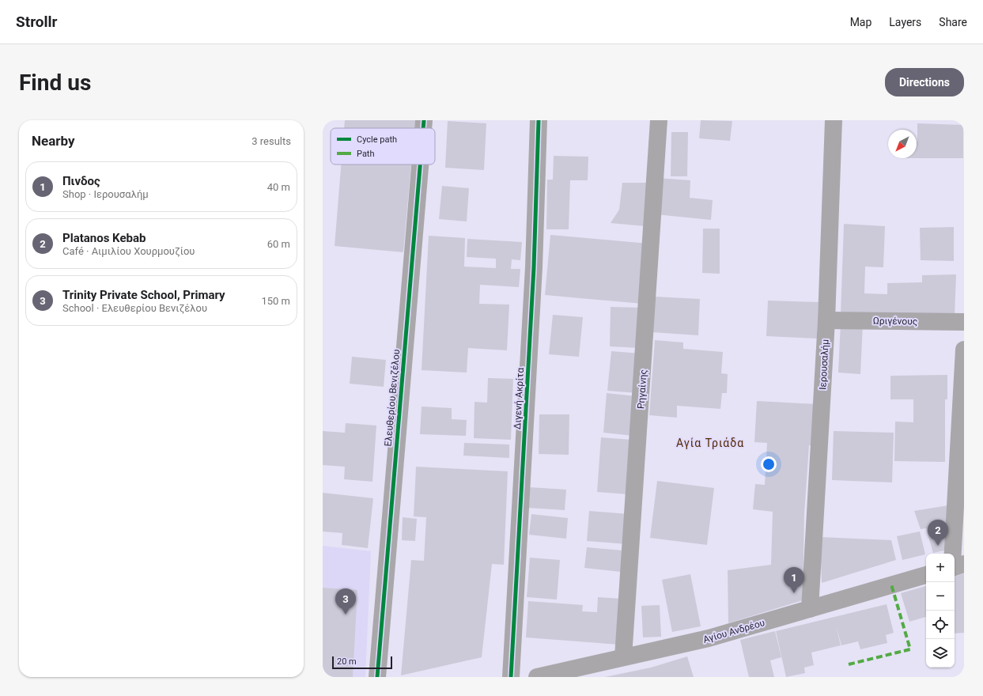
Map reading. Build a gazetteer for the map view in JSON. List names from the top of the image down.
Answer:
{
  "streets": {
    "street": [
      "Ωριγένους",
      "Ιερουσαλήμ",
      "Ρηγαίνης",
      "Ελευθερίου Βενιζέλου",
      "Διγενή Ακρίτα",
      "Αγίου Ανδρέου"
    ]
  },
  "crossings": [
    ["Ωριγένους", "Ιερουσαλήμ"],
    ["Ιερουσαλήμ", "Αγίου Ανδρέου"],
    ["Ρηγαίνης", "Αγίου Ανδρέου"]
  ],
  "districts": ["Αγία Τριάδα"],
  "legend": ["Cycle path", "Path"],
  "scale_bar": "20 m",
  "north": "bottom left",
  "page": {
    "header": "Strollr",
    "nav": ["Map", "Layers", "Share"],
    "buttons": "Directions",
    "title": "Find us",
    "heading": ["Nearby", "3 results"],
    "list": [
      {
        "mark": "1",
        "name": "Πινδος",
        "note": "Shop · Ιερουσαλήμ",
        "value": "40 m"
      },
      {
        "mark": "2",
        "name": "Platanos Kebab",
        "note": "Café · Αιμιλίου Χουρμουζίου",
        "value": "60 m"
      },
      {
        "mark": "3",
        "name": "Trinity Private School, Primary",
        "note": "School · Ελευθερίου Βενιζέλου",
        "value": "150 m"
      }
    ],
    "pins": ["2", "1", "3"],
    "map_buttons": ["+", "−"],
    "scale": "20 m"
  }
}
